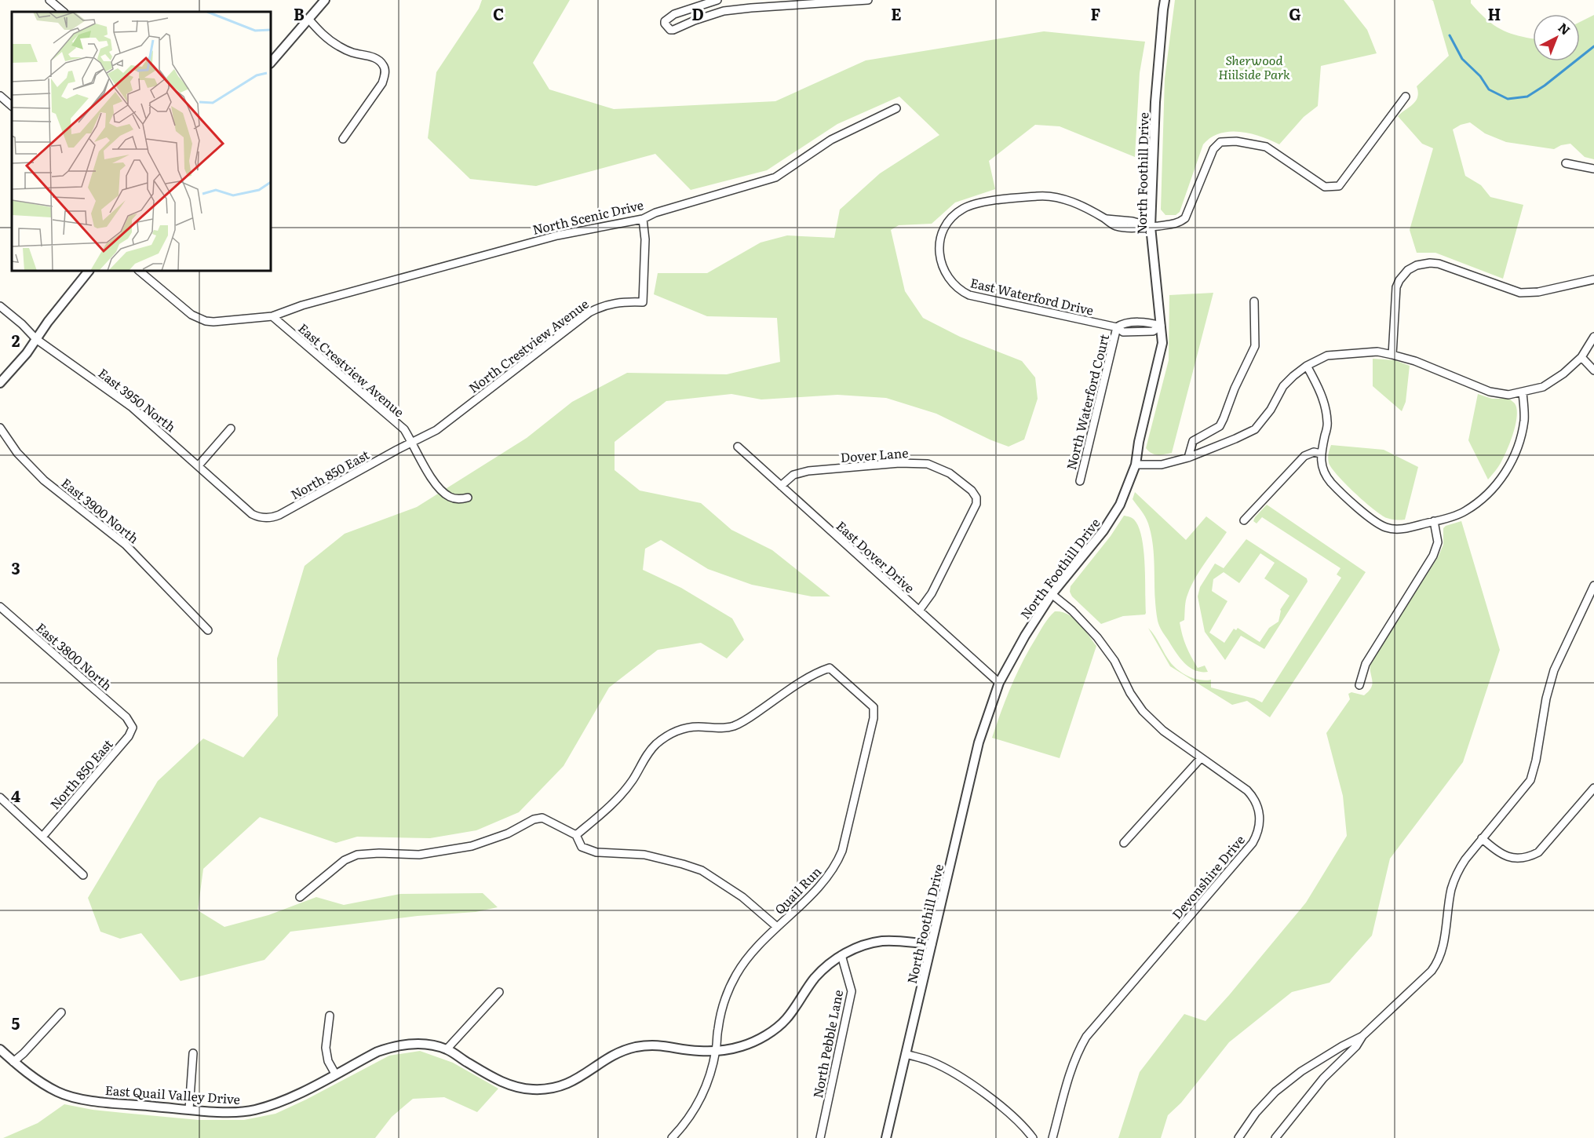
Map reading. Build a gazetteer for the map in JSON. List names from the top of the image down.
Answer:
{
  "streets": {
    "street": [
      "North Foothill Drive",
      "North Scenic Drive",
      "East Waterford Drive",
      "North Crestview Avenue",
      "East Crestview Avenue",
      "East 3950 North",
      "North Waterford Court",
      "Dover Lane",
      "North 850 East",
      "East 3900 North",
      "East Dover Drive",
      "East 3800 North",
      "Devonshire Drive",
      "Quail Run",
      "North Pebble Lane",
      "East Quail Valley Drive"
    ]
  },
  "crossings": [
    ["North Foothill Drive", "East Waterford Drive"],
    ["North Foothill Drive", "East Dover Drive"],
    ["North Foothill Drive", "Devonshire Drive"],
    ["North Foothill Drive", "East Quail Valley Drive"],
    ["North Scenic Drive", "North Crestview Avenue"],
    ["North Scenic Drive", "East Crestview Avenue"],
    ["East Waterford Drive", "North Waterford Court"],
    ["North Crestview Avenue", "East Crestview Avenue"],
    ["North Crestview Avenue", "North 850 East"],
    ["East Crestview Avenue", "North 850 East"],
    ["East 3950 North", "North 850 East"],
    ["Dover Lane", "East Dover Drive"],
    ["North 850 East", "East 3800 North"],
    ["Quail Run", "East Quail Valley Drive"],
    ["North Pebble Lane", "East Quail Valley Drive"]
  ],
  "parks": ["Sherwood Hiilside Park"],
  "north": "top right",
  "grid": {
    "columns": [
      "B",
      "C",
      "D",
      "E",
      "F",
      "G",
      "H"
    ],
    "rows": [
      "2",
      "3",
      "4",
      "5"
    ]
  }
}
